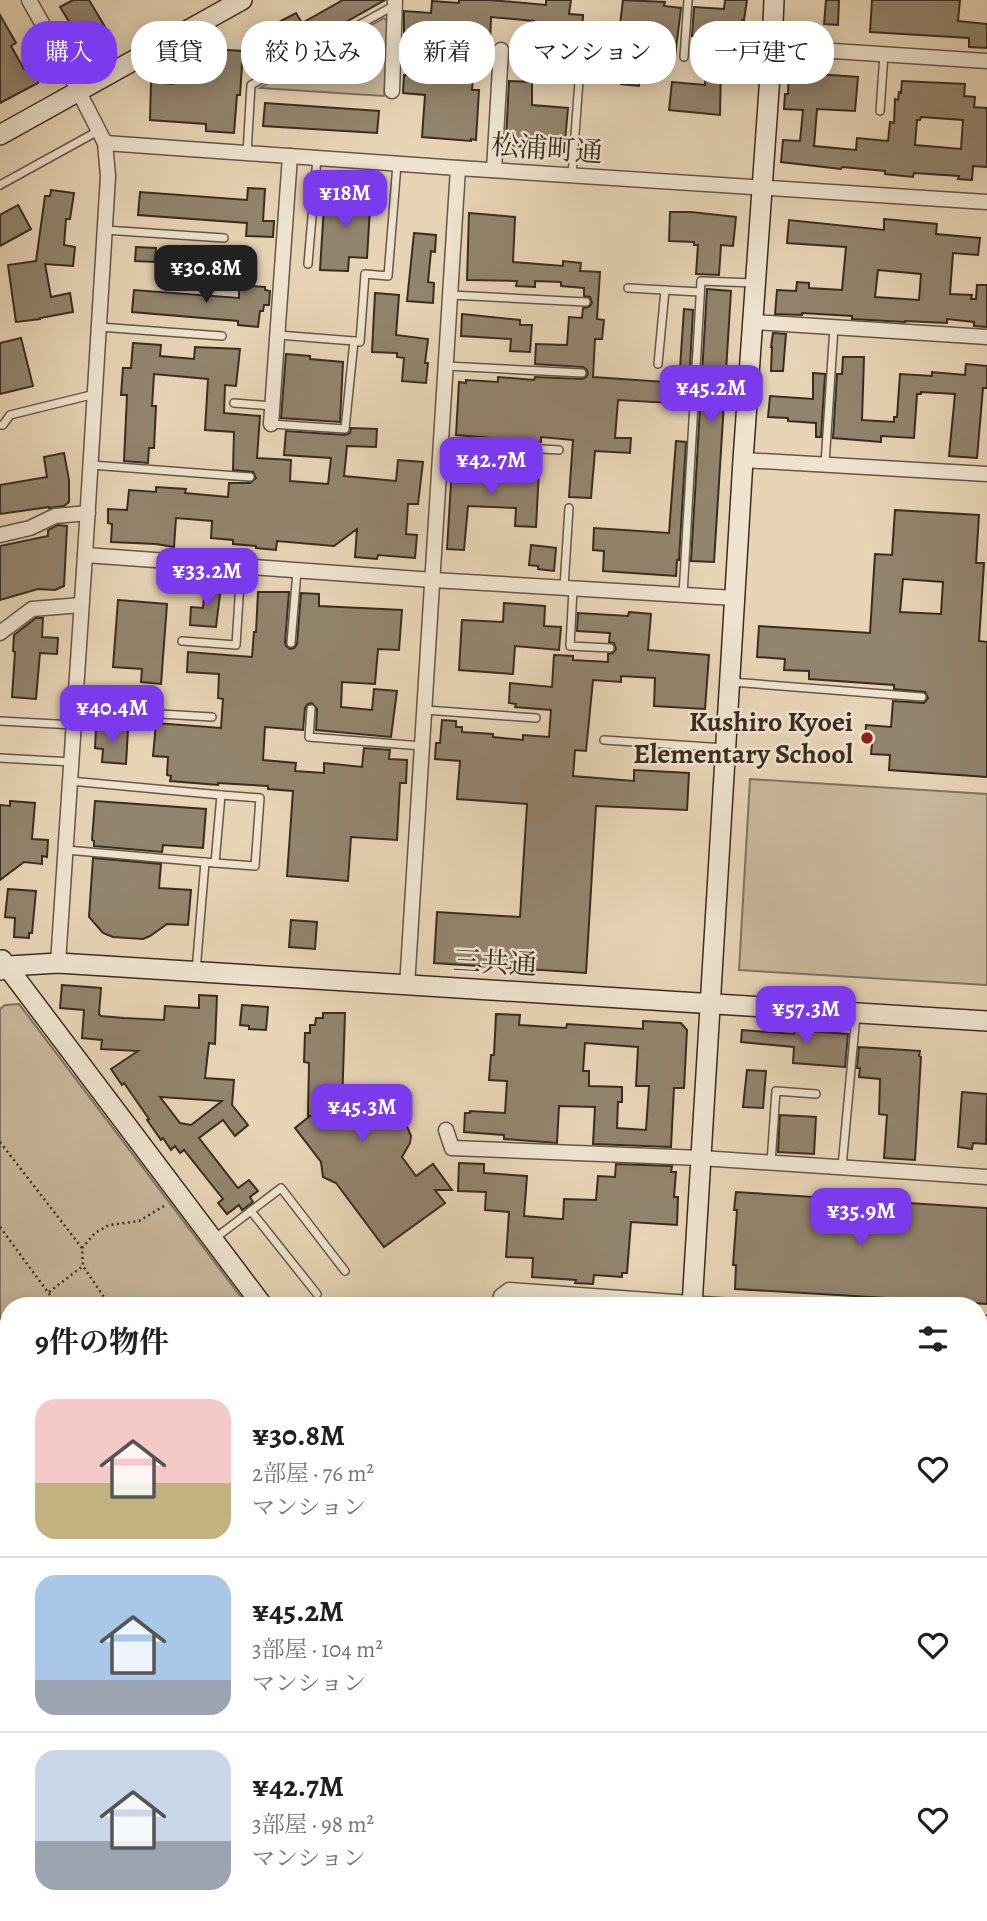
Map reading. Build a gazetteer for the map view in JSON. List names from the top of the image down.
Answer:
{
  "streets": {
    "street": ["松浦町通", "三共通"]
  },
  "places": ["Kushiro Kyoei Elementary School"],
  "page": {
    "chip": [
      "購入",
      "賃貸",
      "絞り込み",
      "新着",
      "マンション",
      "一戸建て"
    ],
    "price": [
      "¥18M",
      "¥30.8M",
      "¥45.2M",
      "¥42.7M",
      "¥33.2M",
      "¥40.4M",
      "¥57.3M",
      "¥45.3M",
      "¥35.9M"
    ],
    "heading": "9件の物件",
    "list": [
      {
        "name": "¥30.8M",
        "note": "2部屋 · 76 m² · マンション"
      },
      {
        "name": "¥45.2M",
        "note": "3部屋 · 104 m² · マンション"
      },
      {
        "name": "¥42.7M",
        "note": "3部屋 · 98 m² · マンション"
      }
    ]
  }
}
